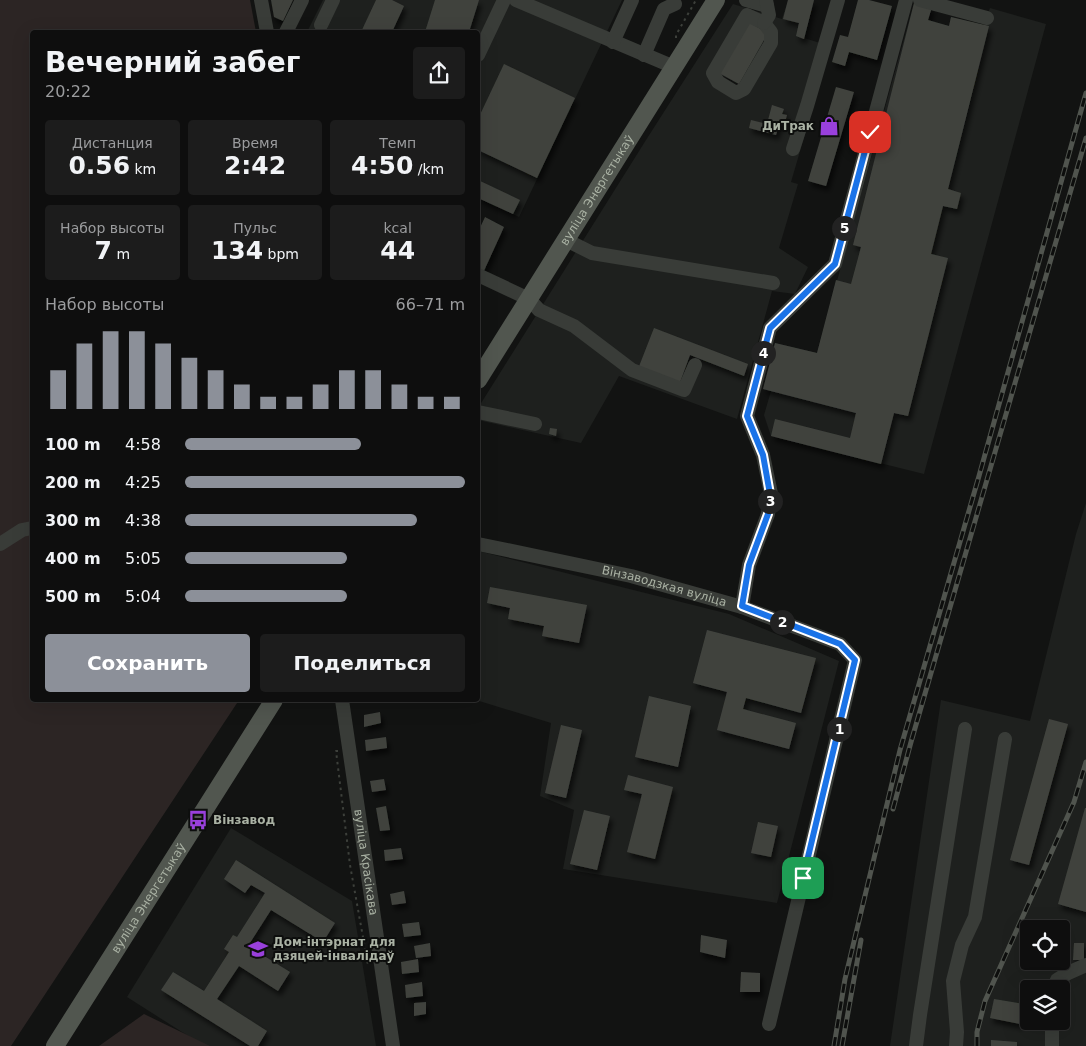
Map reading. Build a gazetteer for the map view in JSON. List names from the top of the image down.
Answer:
{
  "streets": {
    "main road": ["вуліца Энергетыкаў"],
    "street": ["Вінзаводзкая вуліца", "вуліца Красікава"]
  },
  "places": {
    "shop": ["ДиТрак"],
    "bus stop": ["Вінзавод"],
    "school or university": ["Дом-інтэрнат для дзяцей-інвалідаў"]
  },
  "page": {
    "heading": ["Вечерний забег", "20:22"],
    "stats": [
      ["Дистанция", "0.56 km"],
      ["Время", "2:42"],
      ["Темп", "4:50 /km"],
      ["Набор высоты", "7 m"],
      ["Пульс", "134 bpm"],
      ["kcal", "44"]
    ],
    "pins": [
      "5",
      "4",
      "3",
      "2",
      "1"
    ],
    "chart": ["Набор высоты", "66–71 m"],
    "list": [
      {
        "name": "100 m",
        "note": "4:58"
      },
      {
        "name": "200 m",
        "note": "4:25"
      },
      {
        "name": "300 m",
        "note": "4:38"
      },
      {
        "name": "400 m",
        "note": "5:05"
      },
      {
        "name": "500 m",
        "note": "5:04"
      }
    ],
    "buttons": ["Сохранить", "Поделиться"]
  }
}
